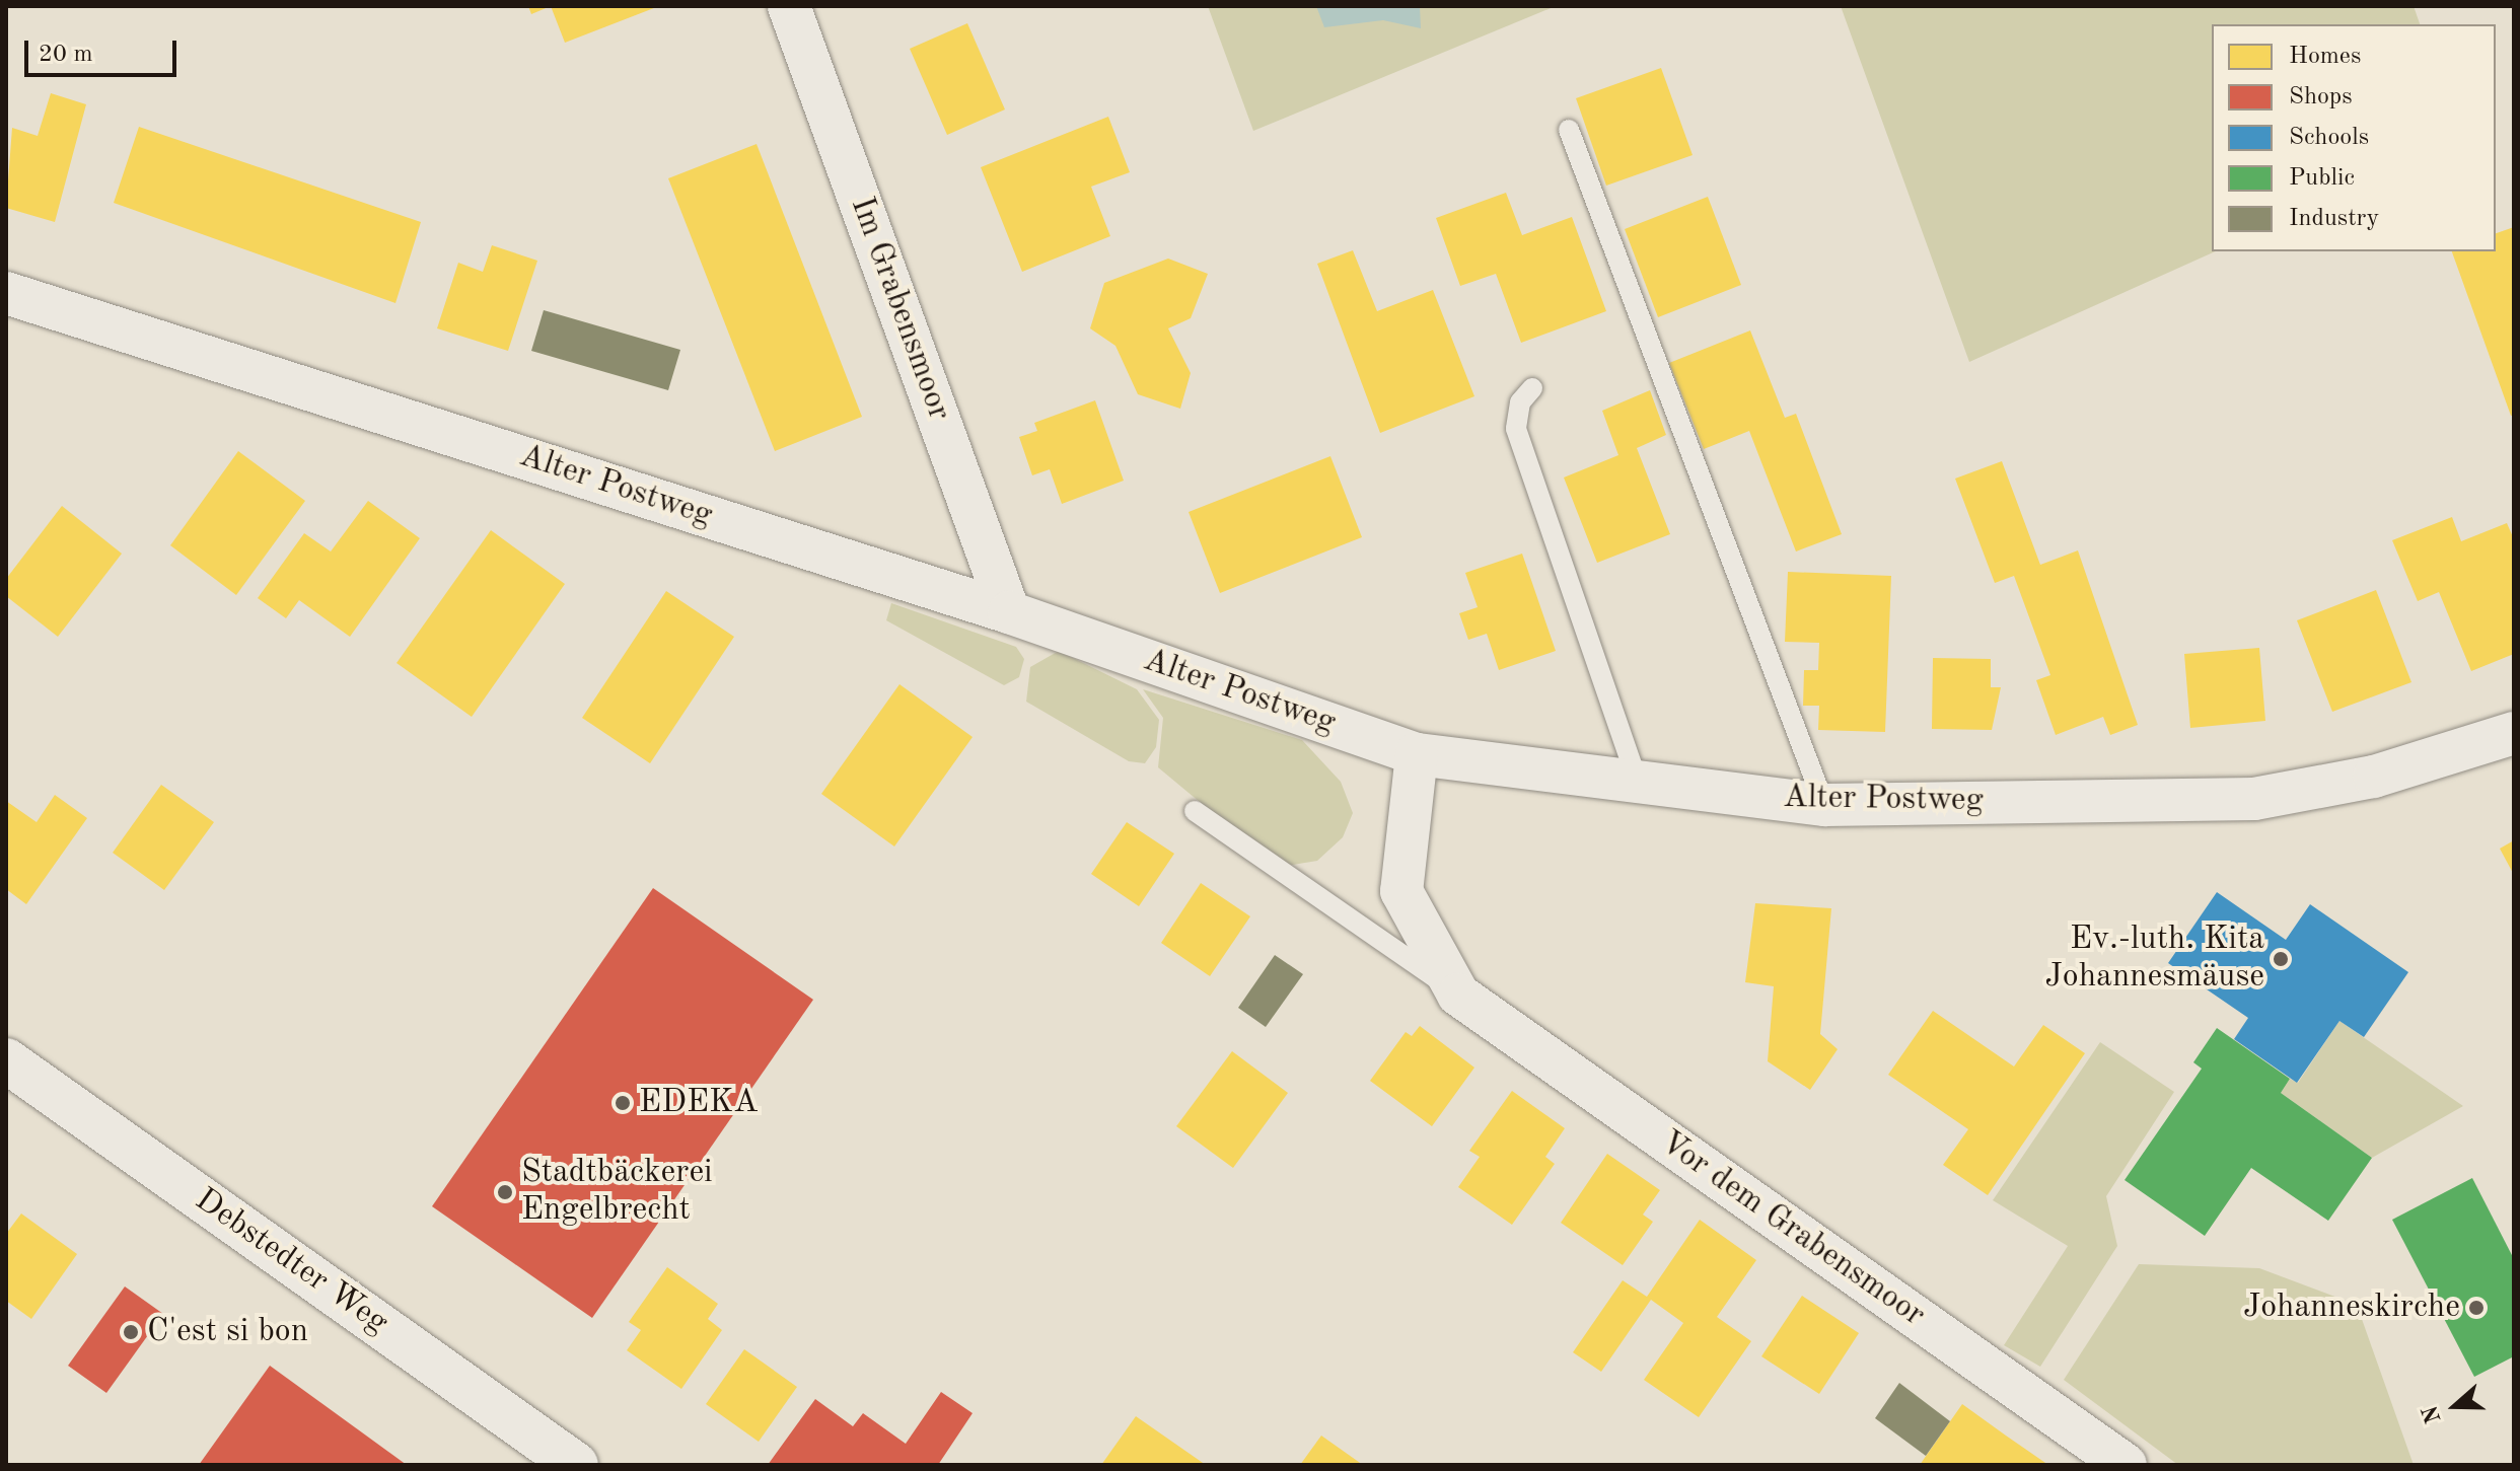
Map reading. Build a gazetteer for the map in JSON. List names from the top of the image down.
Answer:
{
  "streets": {
    "street": [
      "Im Grabensmoor",
      "Alter Postweg",
      "Vor dem Grabensmoor",
      "Debstedter Weg"
    ]
  },
  "crossings": [
    ["Im Grabensmoor", "Alter Postweg"],
    ["Alter Postweg", "Vor dem Grabensmoor"]
  ],
  "places": [
    "Ev.-luth. Kita Johannesmäuse",
    "EDEKA",
    "Stadtbäckerei Engelbrecht",
    "Johanneskirche",
    "C'est si bon"
  ],
  "legend": [
    "Homes",
    "Shops",
    "Schools",
    "Public",
    "Industry"
  ],
  "scale_bar": "20 m",
  "north": "left"
}
